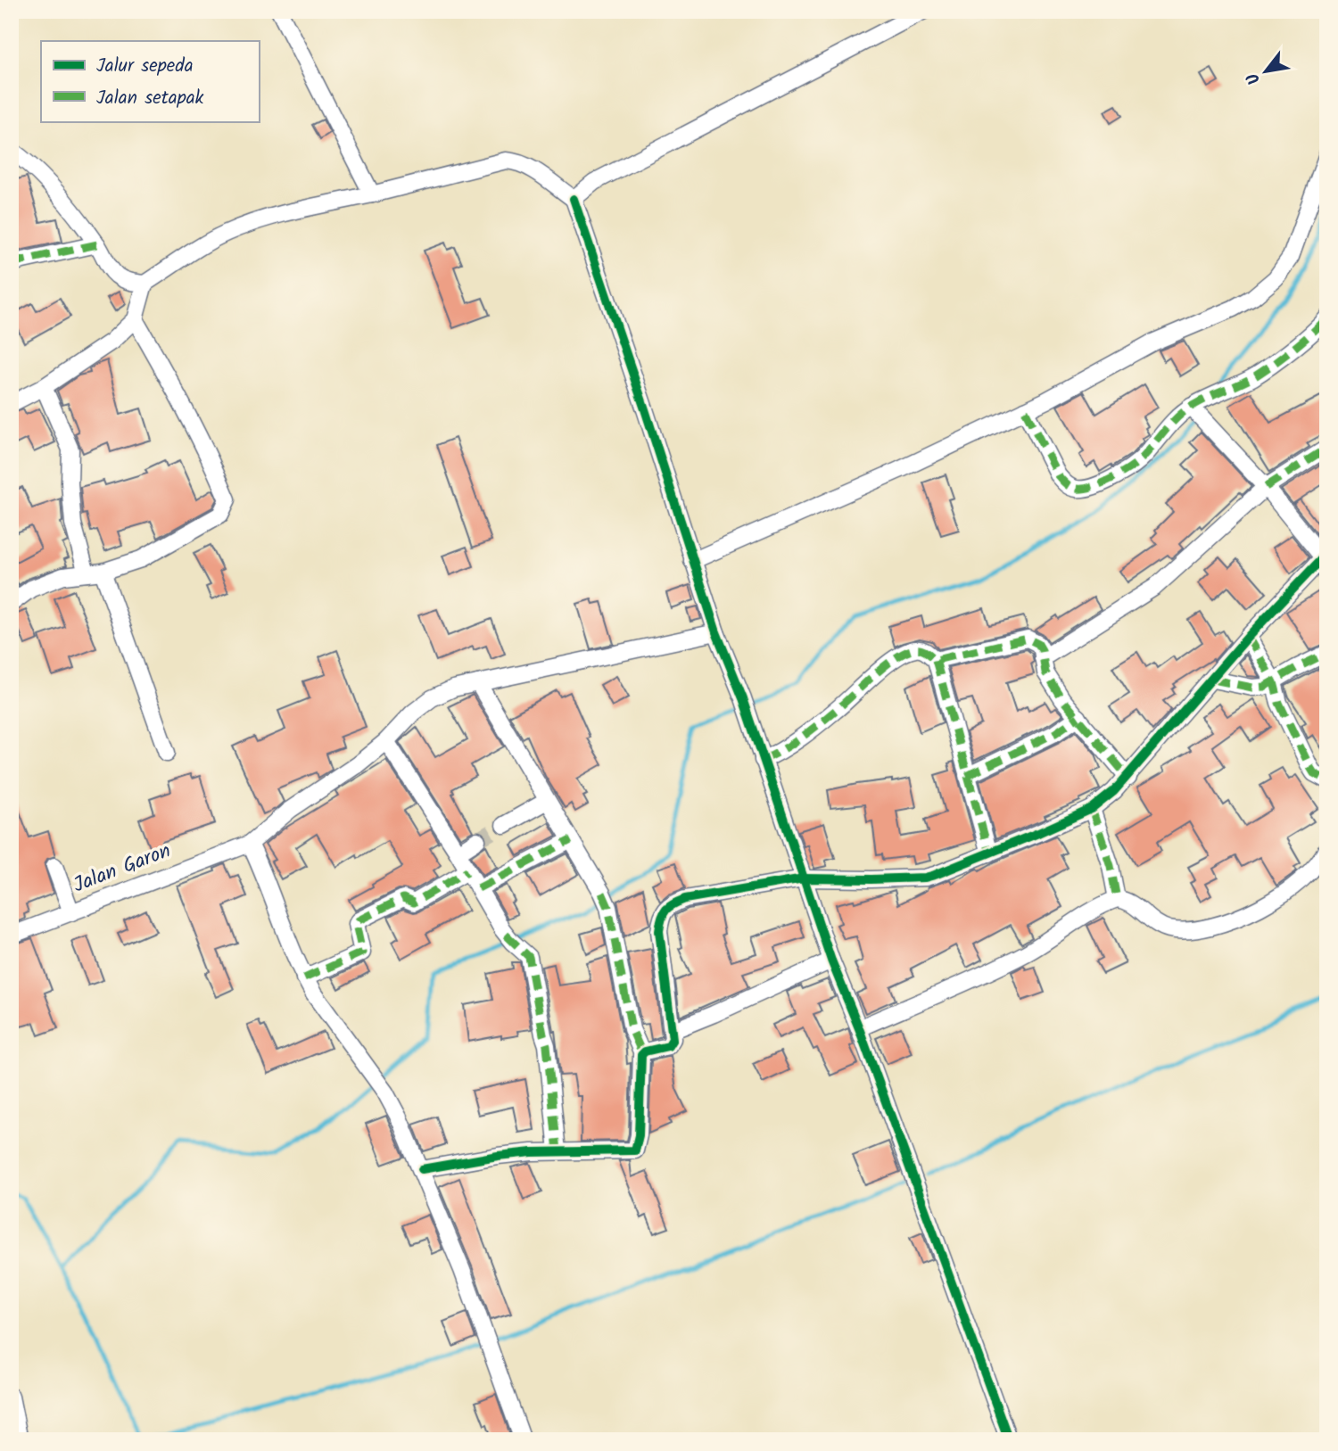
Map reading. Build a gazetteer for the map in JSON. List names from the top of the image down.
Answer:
{
  "streets": {
    "street": ["Jalan Garon"]
  },
  "legend": ["Jalur sepeda", "Jalan setapak"],
  "north": "bottom left"
}
